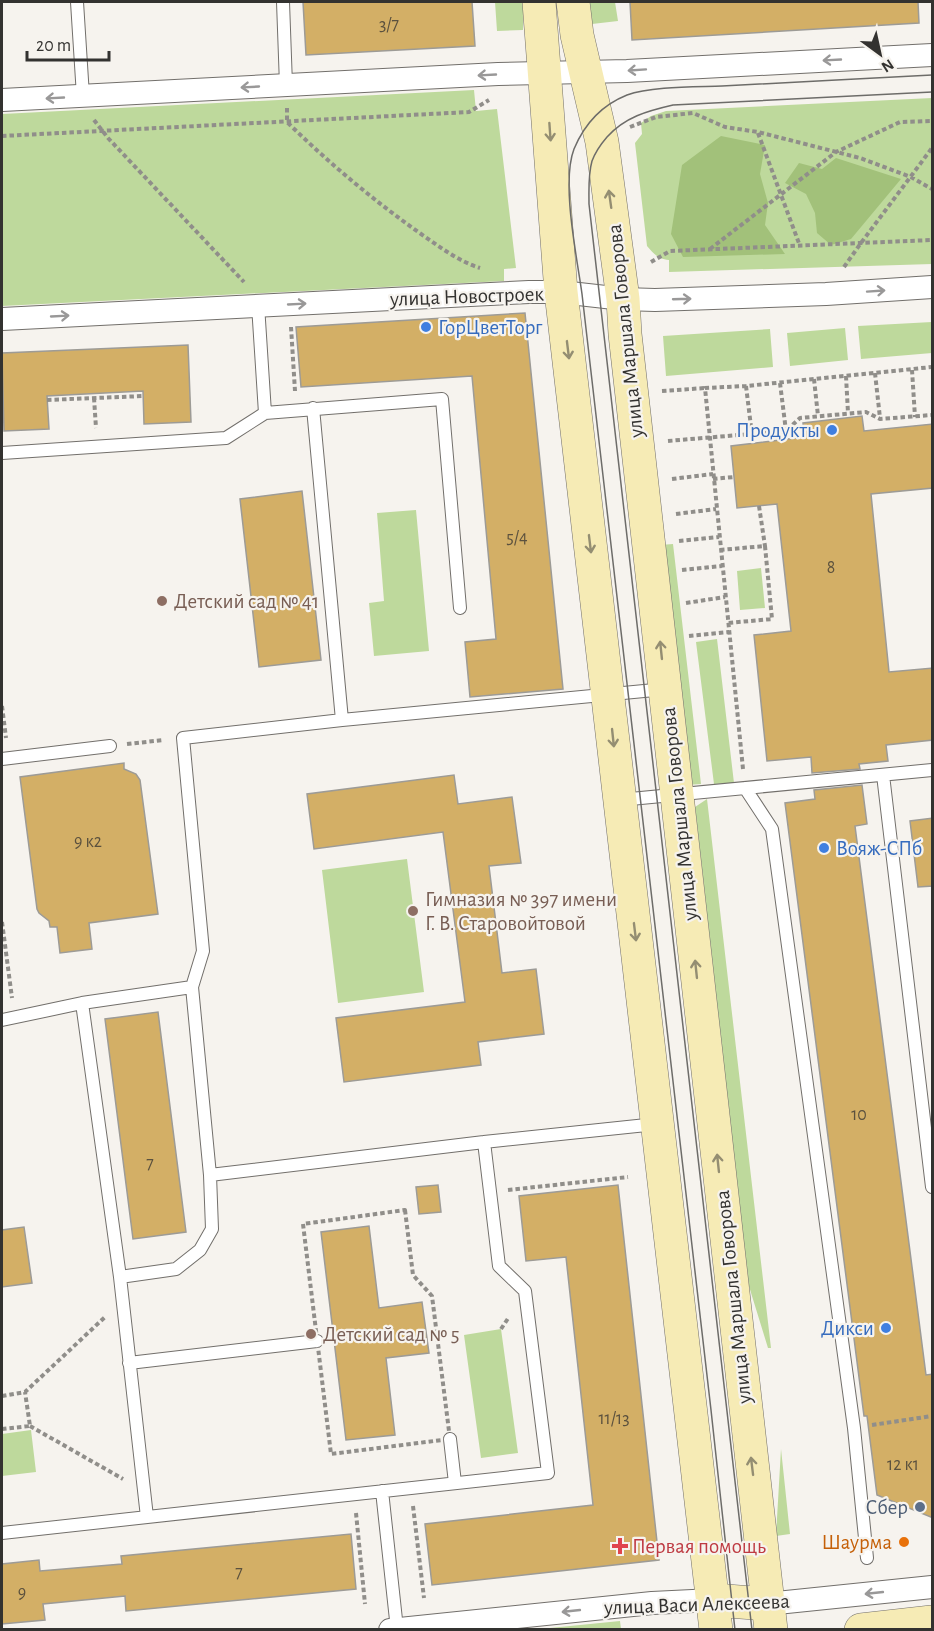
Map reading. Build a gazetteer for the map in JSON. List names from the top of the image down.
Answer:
{
  "streets": {
    "main road": ["улица Маршала Говорова", "улица Васи Алексеева"],
    "street": ["улица Новостроек"]
  },
  "crossings": [
    ["улица Новостроек", "улица Маршала Говорова"],
    ["улица Маршала Говорова", "улица Васи Алексеева"]
  ],
  "one_way": ["улица Новостроек", "улица Васи Алексеева"],
  "places": {
    "other": [
      "ГорЦветТорг",
      "Продукты",
      "Детский сад № 41",
      "Вояж-СПб",
      "Гимназия № 397 имени Г. В. Старовойтовой",
      "Дикси",
      "Детский сад № 5",
      "Сбер",
      "Шаурма"
    ],
    "health": ["Первая помощь"]
  },
  "house_numbers": [
    "3/7",
    "5/4",
    "8",
    "9 к2",
    "10",
    "7",
    "11/13",
    "12 к1",
    "7",
    "9"
  ],
  "scale_bar": "20 m",
  "north": "bottom right"
}
